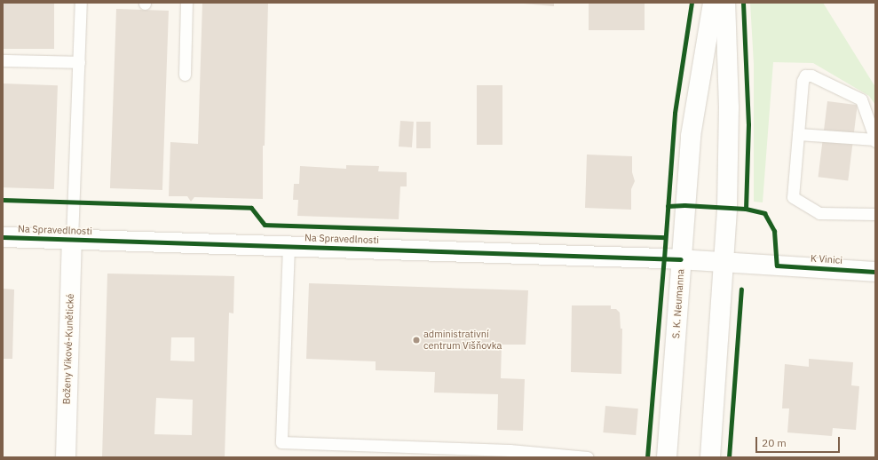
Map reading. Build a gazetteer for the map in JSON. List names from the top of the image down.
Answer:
{
  "streets": {
    "street": [
      "Na Spravedlnosti",
      "K Vinici",
      "S. K. Neumanna",
      "Boženy Vikové-Kunětické"
    ]
  },
  "crossings": [
    ["Na Spravedlnosti", "K Vinici"],
    ["Na Spravedlnosti", "S. K. Neumanna"],
    ["Na Spravedlnosti", "Boženy Vikové-Kunětické"]
  ],
  "places": ["administrativní centrum Višňovka"],
  "scale_bar": "20 m"
}
